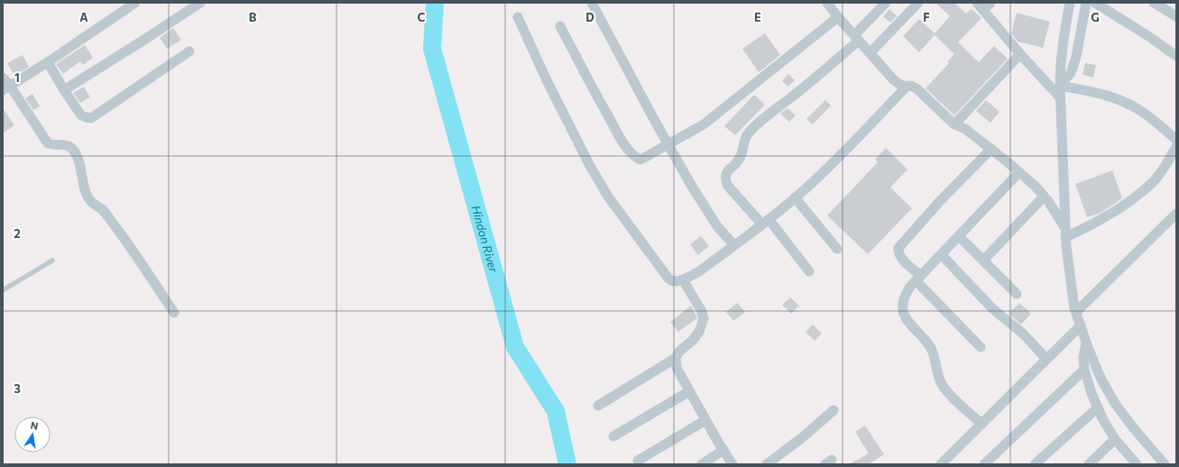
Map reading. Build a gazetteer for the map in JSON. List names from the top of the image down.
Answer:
{
  "water": ["Hindon River"],
  "north": "top",
  "grid": {
    "columns": [
      "A",
      "B",
      "C",
      "D",
      "E",
      "F",
      "G"
    ],
    "rows": ["1", "2", "3"]
  }
}
